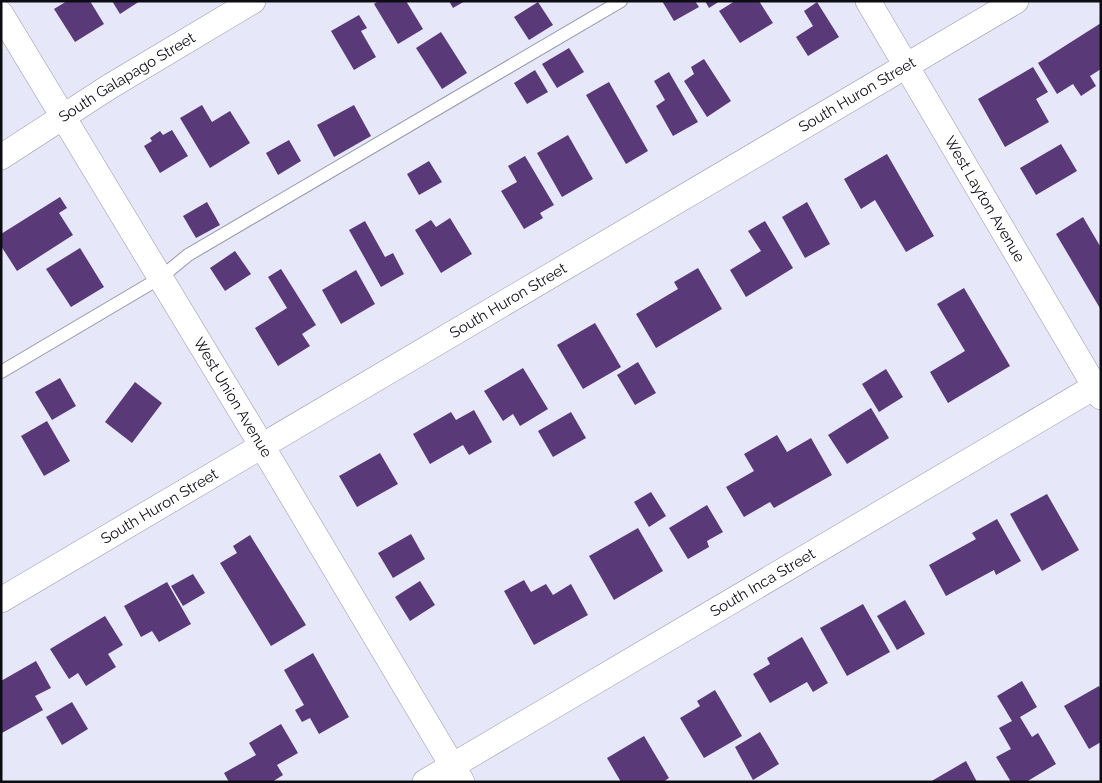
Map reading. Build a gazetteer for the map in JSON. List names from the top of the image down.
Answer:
{
  "streets": {
    "street": [
      "South Galapago Street",
      "South Huron Street",
      "West Layton Avenue",
      "West Union Avenue",
      "South Inca Street"
    ]
  },
  "crossings": [
    ["South Galapago Street", "West Union Avenue"],
    ["South Huron Street", "West Layton Avenue"],
    ["South Huron Street", "West Union Avenue"],
    ["West Layton Avenue", "South Inca Street"],
    ["West Union Avenue", "South Inca Street"]
  ]
}
